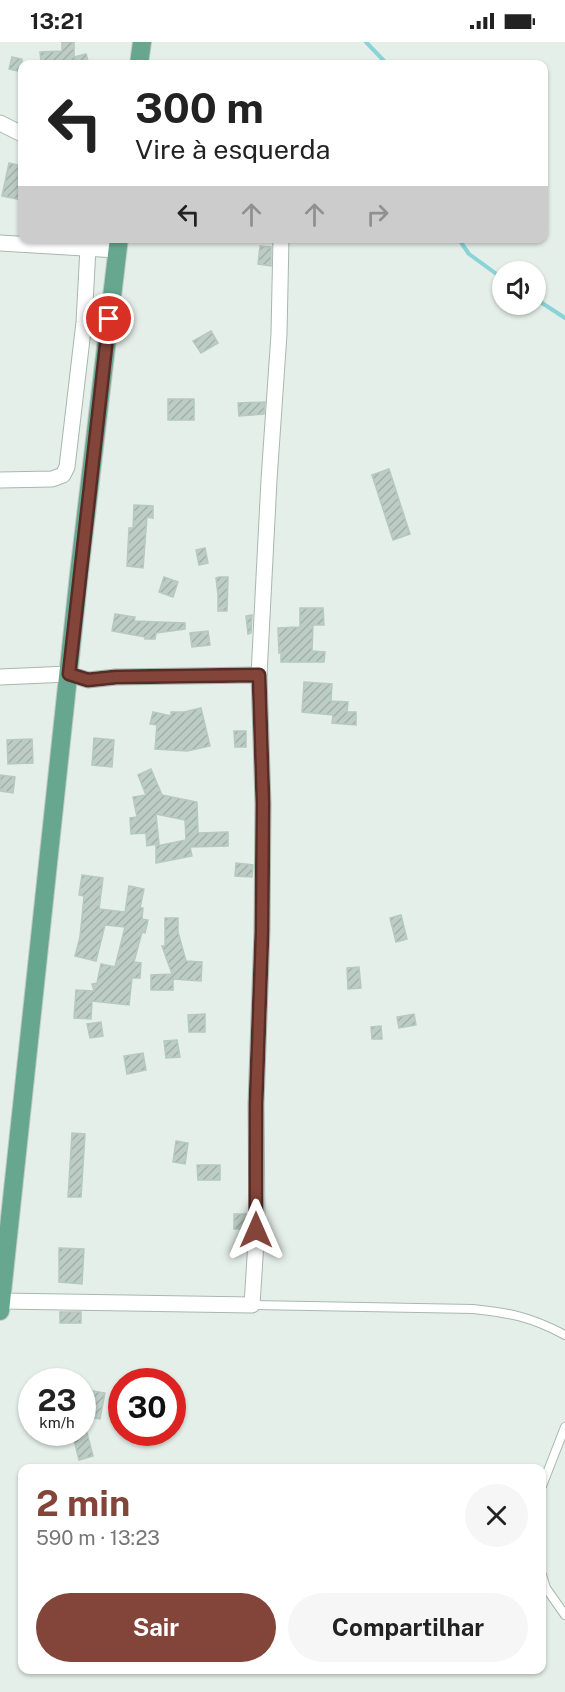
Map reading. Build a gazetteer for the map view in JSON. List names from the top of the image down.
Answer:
{
  "page": {
    "status": "13:21",
    "turn": ["300 m", "Vire à esquerda"],
    "speed": "23 km/h",
    "limit": "30",
    "heading": ["2 min", "590 m · 13:23"],
    "buttons": ["Sair", "Compartilhar"]
  }
}
